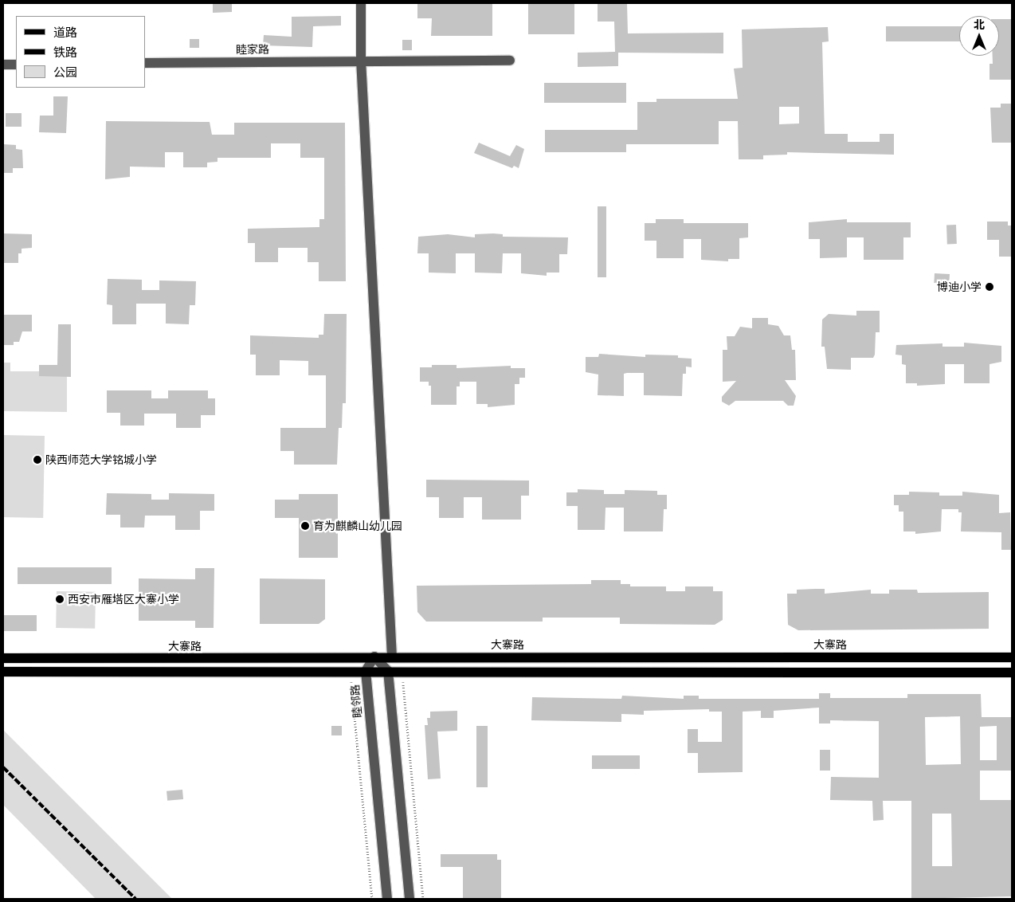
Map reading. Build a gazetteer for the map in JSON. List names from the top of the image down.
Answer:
{
  "streets": {
    "main road": ["大寨路"],
    "street": ["睦家路", "睦邻路"]
  },
  "crossings": [
    ["大寨路", "睦邻路"]
  ],
  "places": [
    "博迪小学",
    "陕西师范大学铭城小学",
    "育为麒麟山幼儿园",
    "西安市雁塔区大寨小学"
  ],
  "legend": ["道路", "铁路", "公园"],
  "north": "top"
}
